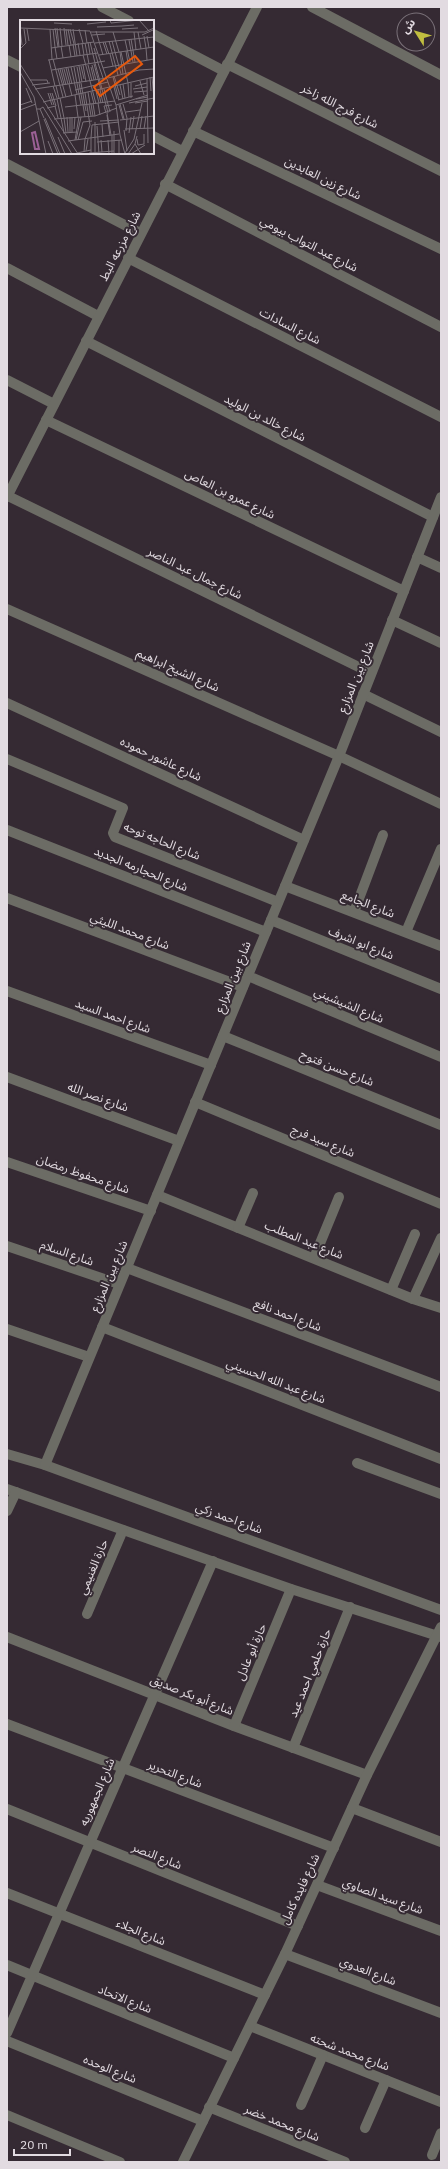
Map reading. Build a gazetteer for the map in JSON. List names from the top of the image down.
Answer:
{
  "streets": {
    "street": [
      "شارع فرج الله زاخر",
      "شارع زين العابدين",
      "شارع عبد التواب بيومي",
      "شارع مزرعه البط",
      "شارع السادات",
      "شارع خالد بن الوليد",
      "شارع عمرو بن العاص",
      "شارع جمال عبد الناصر",
      "شارع الشيخ ابراهيم",
      "شارع بين المزارع",
      "شارع عاشور حموده",
      "شارع الحاجه توحه",
      "شارع الحجارمه الجديد",
      "شارع الجامع",
      "شارع محمد الليثي",
      "شارع ابو اشرف",
      "شارع الشيشيني",
      "شارع احمد السيد",
      "شارع حسن فتوح",
      "شارع نصر الله",
      "شارع سيد فرج",
      "شارع محفوظ رمضان",
      "شارع عبد المطلب",
      "شارع السلام",
      "شارع احمد نافع",
      "شارع عبد الله الحسيني",
      "شارع احمد زكي",
      "حارة الغنيمي",
      "حارة أبو عادل",
      "حارة حلمي احمد عيد",
      "شارع أبو بكر صديق",
      "شارع التحرير",
      "شارع الجمهوريه",
      "شارع النصر",
      "شارع فايده كامل",
      "شارع سيد الصاوي",
      "شارع الجلاء",
      "شارع العدوي",
      "شارع الاتحاد",
      "شارع محمد شحته",
      "شارع الوحده",
      "شارع محمد خضر"
    ]
  },
  "crossings": [
    ["شارع فرج الله زاخر", "شارع مزرعه البط"],
    ["شارع زين العابدين", "شارع مزرعه البط"],
    ["شارع عبد التواب بيومي", "شارع مزرعه البط"],
    ["شارع مزرعه البط", "شارع السادات"],
    ["شارع مزرعه البط", "شارع خالد بن الوليد"],
    ["شارع مزرعه البط", "شارع عمرو بن العاص"],
    ["شارع مزرعه البط", "شارع جمال عبد الناصر"],
    ["شارع خالد بن الوليد", "شارع بين المزارع"],
    ["شارع عمرو بن العاص", "شارع بين المزارع"],
    ["شارع جمال عبد الناصر", "شارع بين المزارع"],
    ["شارع الشيخ ابراهيم", "شارع بين المزارع"],
    ["شارع بين المزارع", "شارع عاشور حموده"],
    ["شارع بين المزارع", "شارع الحاجه توحه"],
    ["شارع بين المزارع", "شارع الحجارمه الجديد"],
    ["شارع بين المزارع", "شارع الجامع"],
    ["شارع بين المزارع", "شارع محمد الليثي"],
    ["شارع بين المزارع", "شارع ابو اشرف"],
    ["شارع بين المزارع", "شارع الشيشيني"],
    ["شارع بين المزارع", "شارع احمد السيد"],
    ["شارع بين المزارع", "شارع حسن فتوح"],
    ["شارع بين المزارع", "شارع نصر الله"],
    ["شارع بين المزارع", "شارع سيد فرج"],
    ["شارع بين المزارع", "شارع محفوظ رمضان"],
    ["شارع بين المزارع", "شارع عبد المطلب"],
    ["شارع بين المزارع", "شارع السلام"],
    ["شارع بين المزارع", "شارع احمد نافع"],
    ["شارع بين المزارع", "شارع عبد الله الحسيني"],
    ["شارع بين المزارع", "شارع احمد زكي"],
    ["حارة أبو عادل", "شارع أبو بكر صديق"],
    ["حارة حلمي احمد عيد", "شارع أبو بكر صديق"],
    ["شارع أبو بكر صديق", "شارع الجمهوريه"],
    ["شارع أبو بكر صديق", "شارع فايده كامل"],
    ["شارع التحرير", "شارع الجمهوريه"],
    ["شارع التحرير", "شارع فايده كامل"],
    ["شارع الجمهوريه", "شارع النصر"],
    ["شارع الجمهوريه", "شارع الجلاء"],
    ["شارع الجمهوريه", "شارع الاتحاد"],
    ["شارع النصر", "شارع فايده كامل"],
    ["شارع فايده كامل", "شارع سيد الصاوي"],
    ["شارع فايده كامل", "شارع الجلاء"],
    ["شارع فايده كامل", "شارع العدوي"],
    ["شارع فايده كامل", "شارع الاتحاد"],
    ["شارع فايده كامل", "شارع محمد شحته"],
    ["شارع فايده كامل", "شارع الوحده"],
    ["شارع فايده كامل", "شارع محمد خضر"]
  ],
  "scale_bar": "20 m",
  "north": "top left"
}
